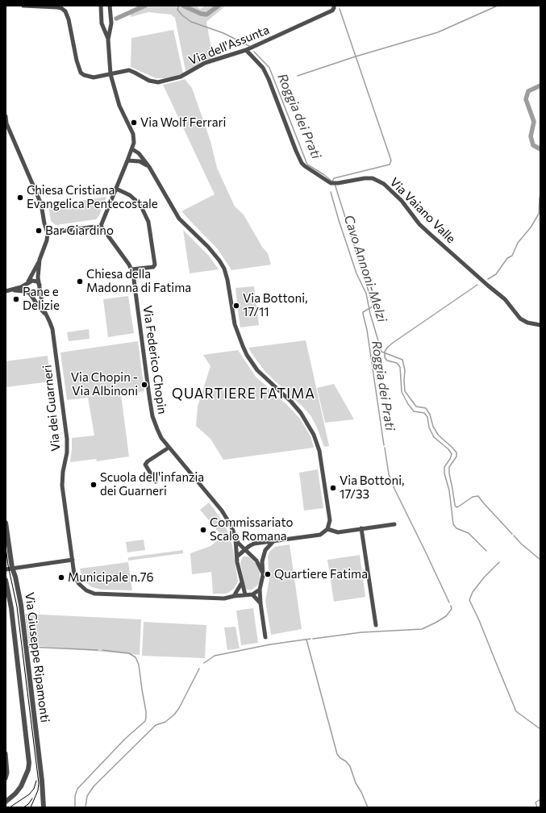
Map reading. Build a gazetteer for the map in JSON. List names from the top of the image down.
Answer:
{
  "streets": {
    "street": [
      "Via dell'Assunta",
      "Via Vaiano Valle",
      "Via Federico Chopin",
      "Via dei Guarneri",
      "Via Giuseppe Ripamonti"
    ]
  },
  "crossings": [
    ["Via dell'Assunta", "Via Vaiano Valle"]
  ],
  "districts": ["QUARTIERE FATIMA"],
  "water": ["Roggia dei Prati", "Cavo Annoni-Melzi"],
  "places": [
    "Via Wolf Ferrari",
    "Chiesa Cristiana Evangelica Pentecostale",
    "Bar Giardino",
    "Chiesa della Madonna di Fatima",
    "Pane e Delizie",
    "Via Bottoni, 17/11",
    "Via Chopin - Via Albinoni",
    "Scuola dell'infanzia dei Guarneri",
    "Via Bottoni, 17/33",
    "Commissariato Scalo Romana",
    "Quartiere Fatima",
    "Municipale n.76"
  ]
}
